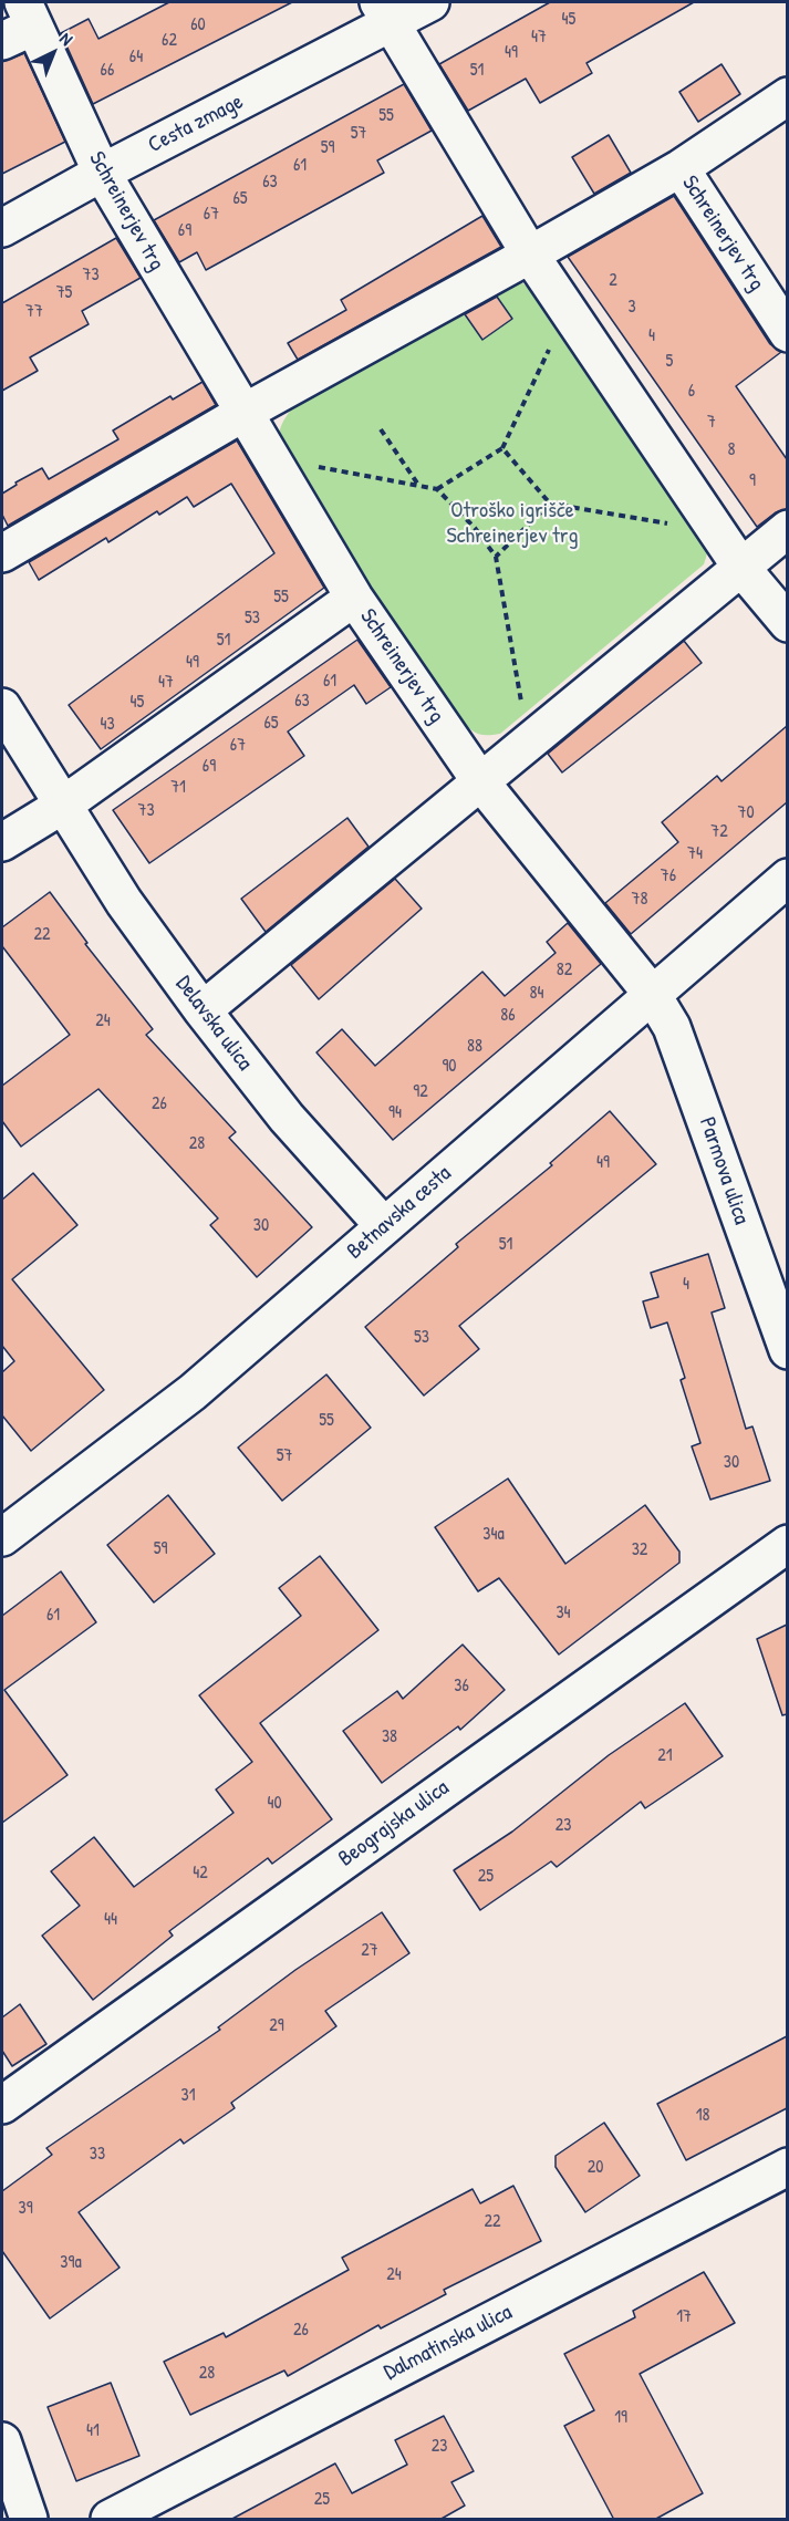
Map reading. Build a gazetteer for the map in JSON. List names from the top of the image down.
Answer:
{
  "streets": {
    "street": [
      "Cesta zmage",
      "Schreinerjev trg",
      "Delavska ulica",
      "Parmova ulica",
      "Betnavska cesta",
      "Beograjska ulica",
      "Dalmatinska ulica"
    ]
  },
  "crossings": [
    ["Cesta zmage", "Schreinerjev trg"],
    ["Schreinerjev trg", "Parmova ulica"],
    ["Schreinerjev trg", "Betnavska cesta"],
    ["Delavska ulica", "Betnavska cesta"],
    ["Parmova ulica", "Betnavska cesta"]
  ],
  "parks": ["Otroško igrišče Schreinerjev trg"],
  "house_numbers": [
    "45",
    "60",
    "47",
    "62",
    "49",
    "64",
    "66",
    "51",
    "55",
    "57",
    "59",
    "61",
    "63",
    "65",
    "67",
    "69",
    "73",
    "2",
    "75",
    "3",
    "77",
    "4",
    "5",
    "6",
    "7",
    "8",
    "9",
    "55",
    "53",
    "51",
    "49",
    "61",
    "47",
    "63",
    "45",
    "65",
    "43",
    "67",
    "69",
    "71",
    "73",
    "70",
    "72",
    "74",
    "76",
    "78",
    "22",
    "82",
    "84",
    "86",
    "24",
    "88",
    "90",
    "92",
    "26",
    "94",
    "28",
    "49",
    "30",
    "51",
    "4",
    "53",
    "55",
    "57",
    "30",
    "34a",
    "59",
    "32",
    "34",
    "61",
    "36",
    "38",
    "21",
    "40",
    "23",
    "42",
    "25",
    "44",
    "27",
    "29",
    "31",
    "18",
    "33",
    "20",
    "39",
    "22",
    "39a",
    "24",
    "17",
    "26",
    "28",
    "19",
    "41",
    "23",
    "25"
  ],
  "north": "top right"
}
